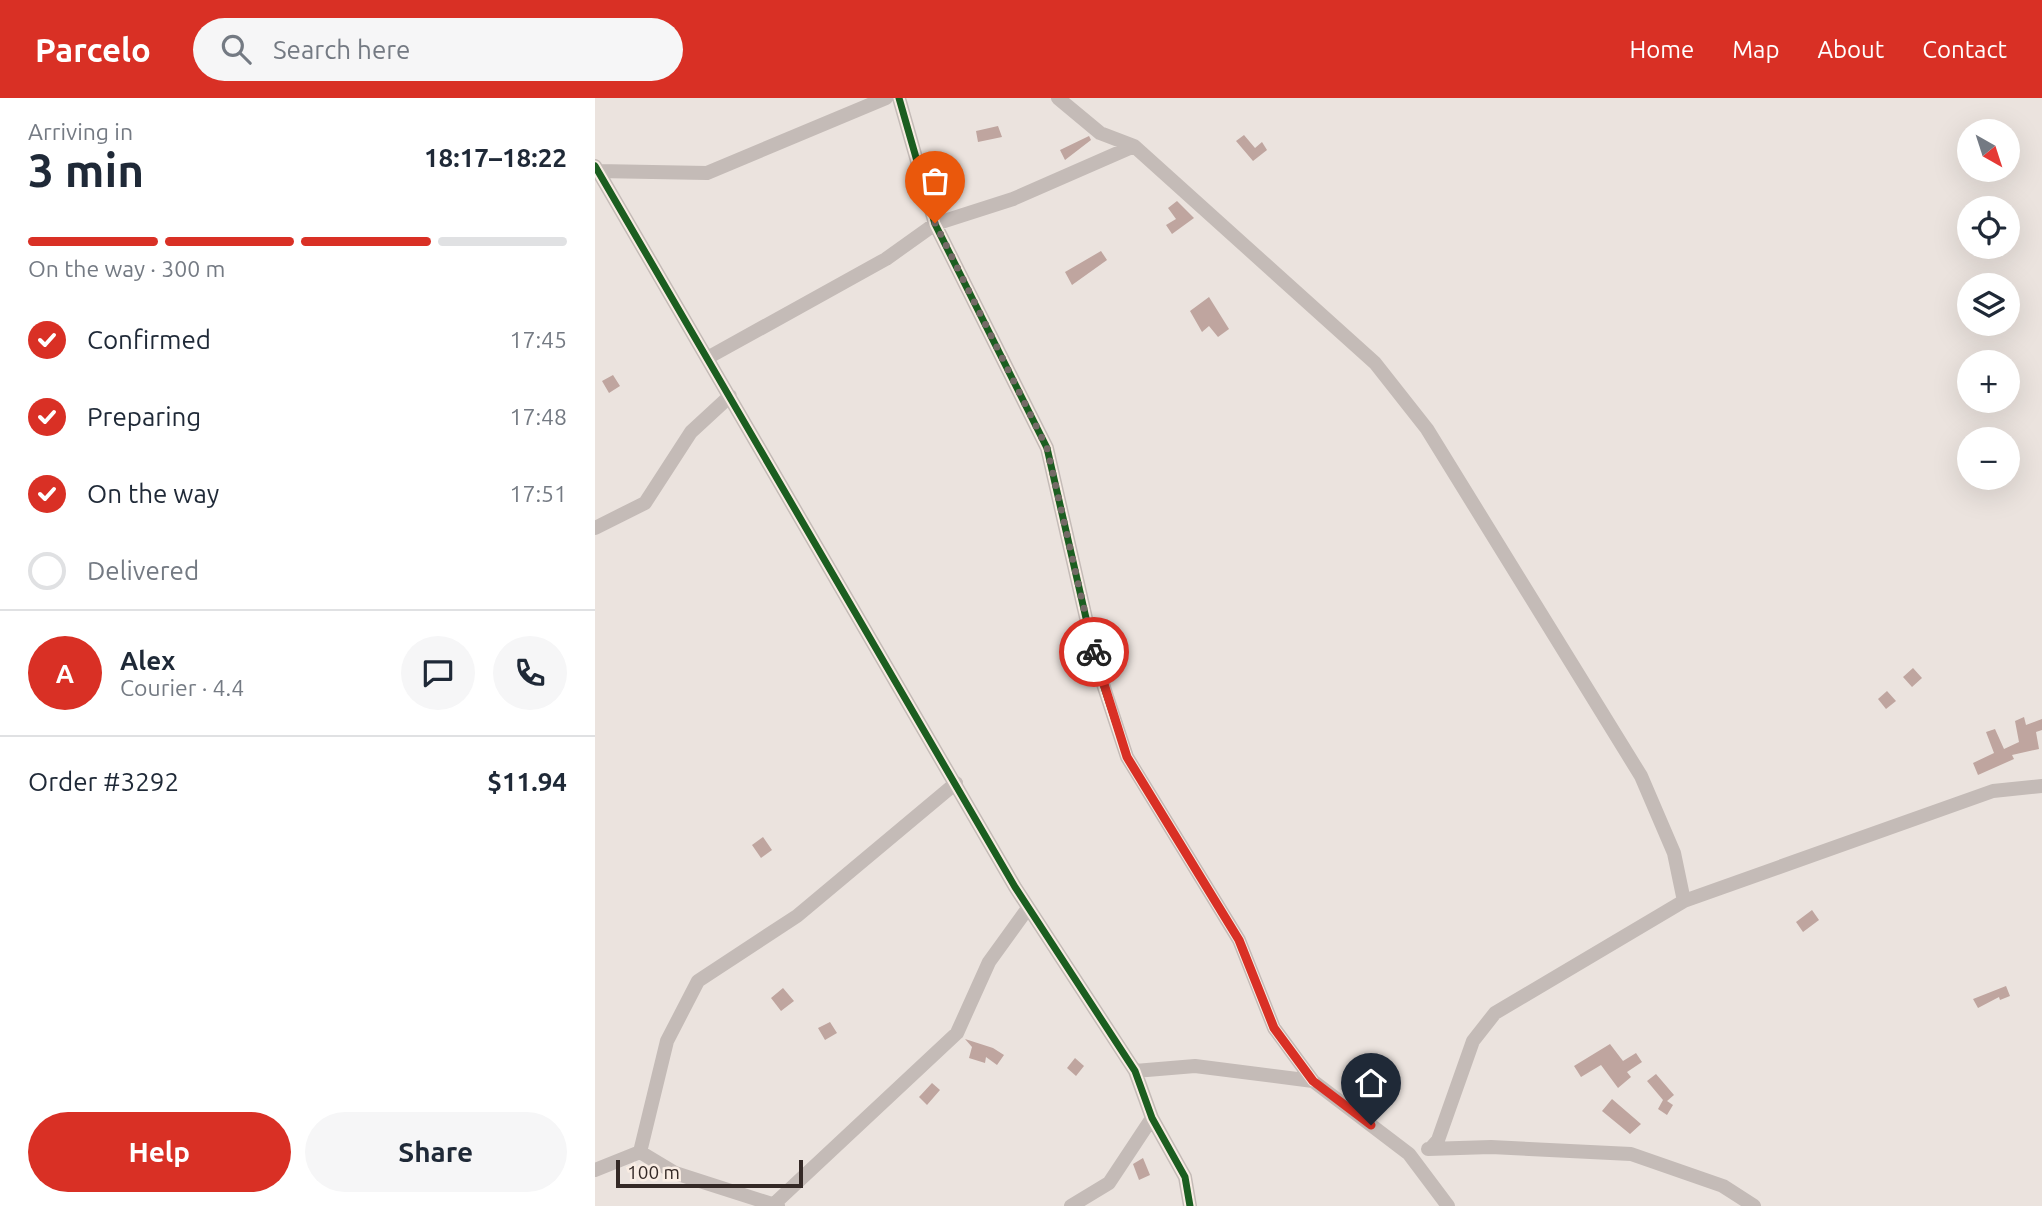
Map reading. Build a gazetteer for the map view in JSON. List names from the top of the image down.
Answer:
{
  "scale_bar": "100 m",
  "north": "bottom right",
  "page": {
    "header": "Parcelo",
    "search": "Search here",
    "nav": [
      "Home",
      "Map",
      "About",
      "Contact"
    ],
    "heading": ["3 min", "Arriving in", "18:17–18:22"],
    "panel": [
      "Alex",
      "Courier · 4.4",
      "Order #3292",
      "$11.94"
    ],
    "map_buttons": ["+", "−"],
    "bar": "On the way · 300 m",
    "list": [
      ["Confirmed", "17:45"],
      ["Preparing", "17:48"],
      ["On the way", "17:51"],
      "Delivered"
    ],
    "round": "A",
    "buttons": ["Help", "Share"],
    "scale": "100 m"
  }
}
